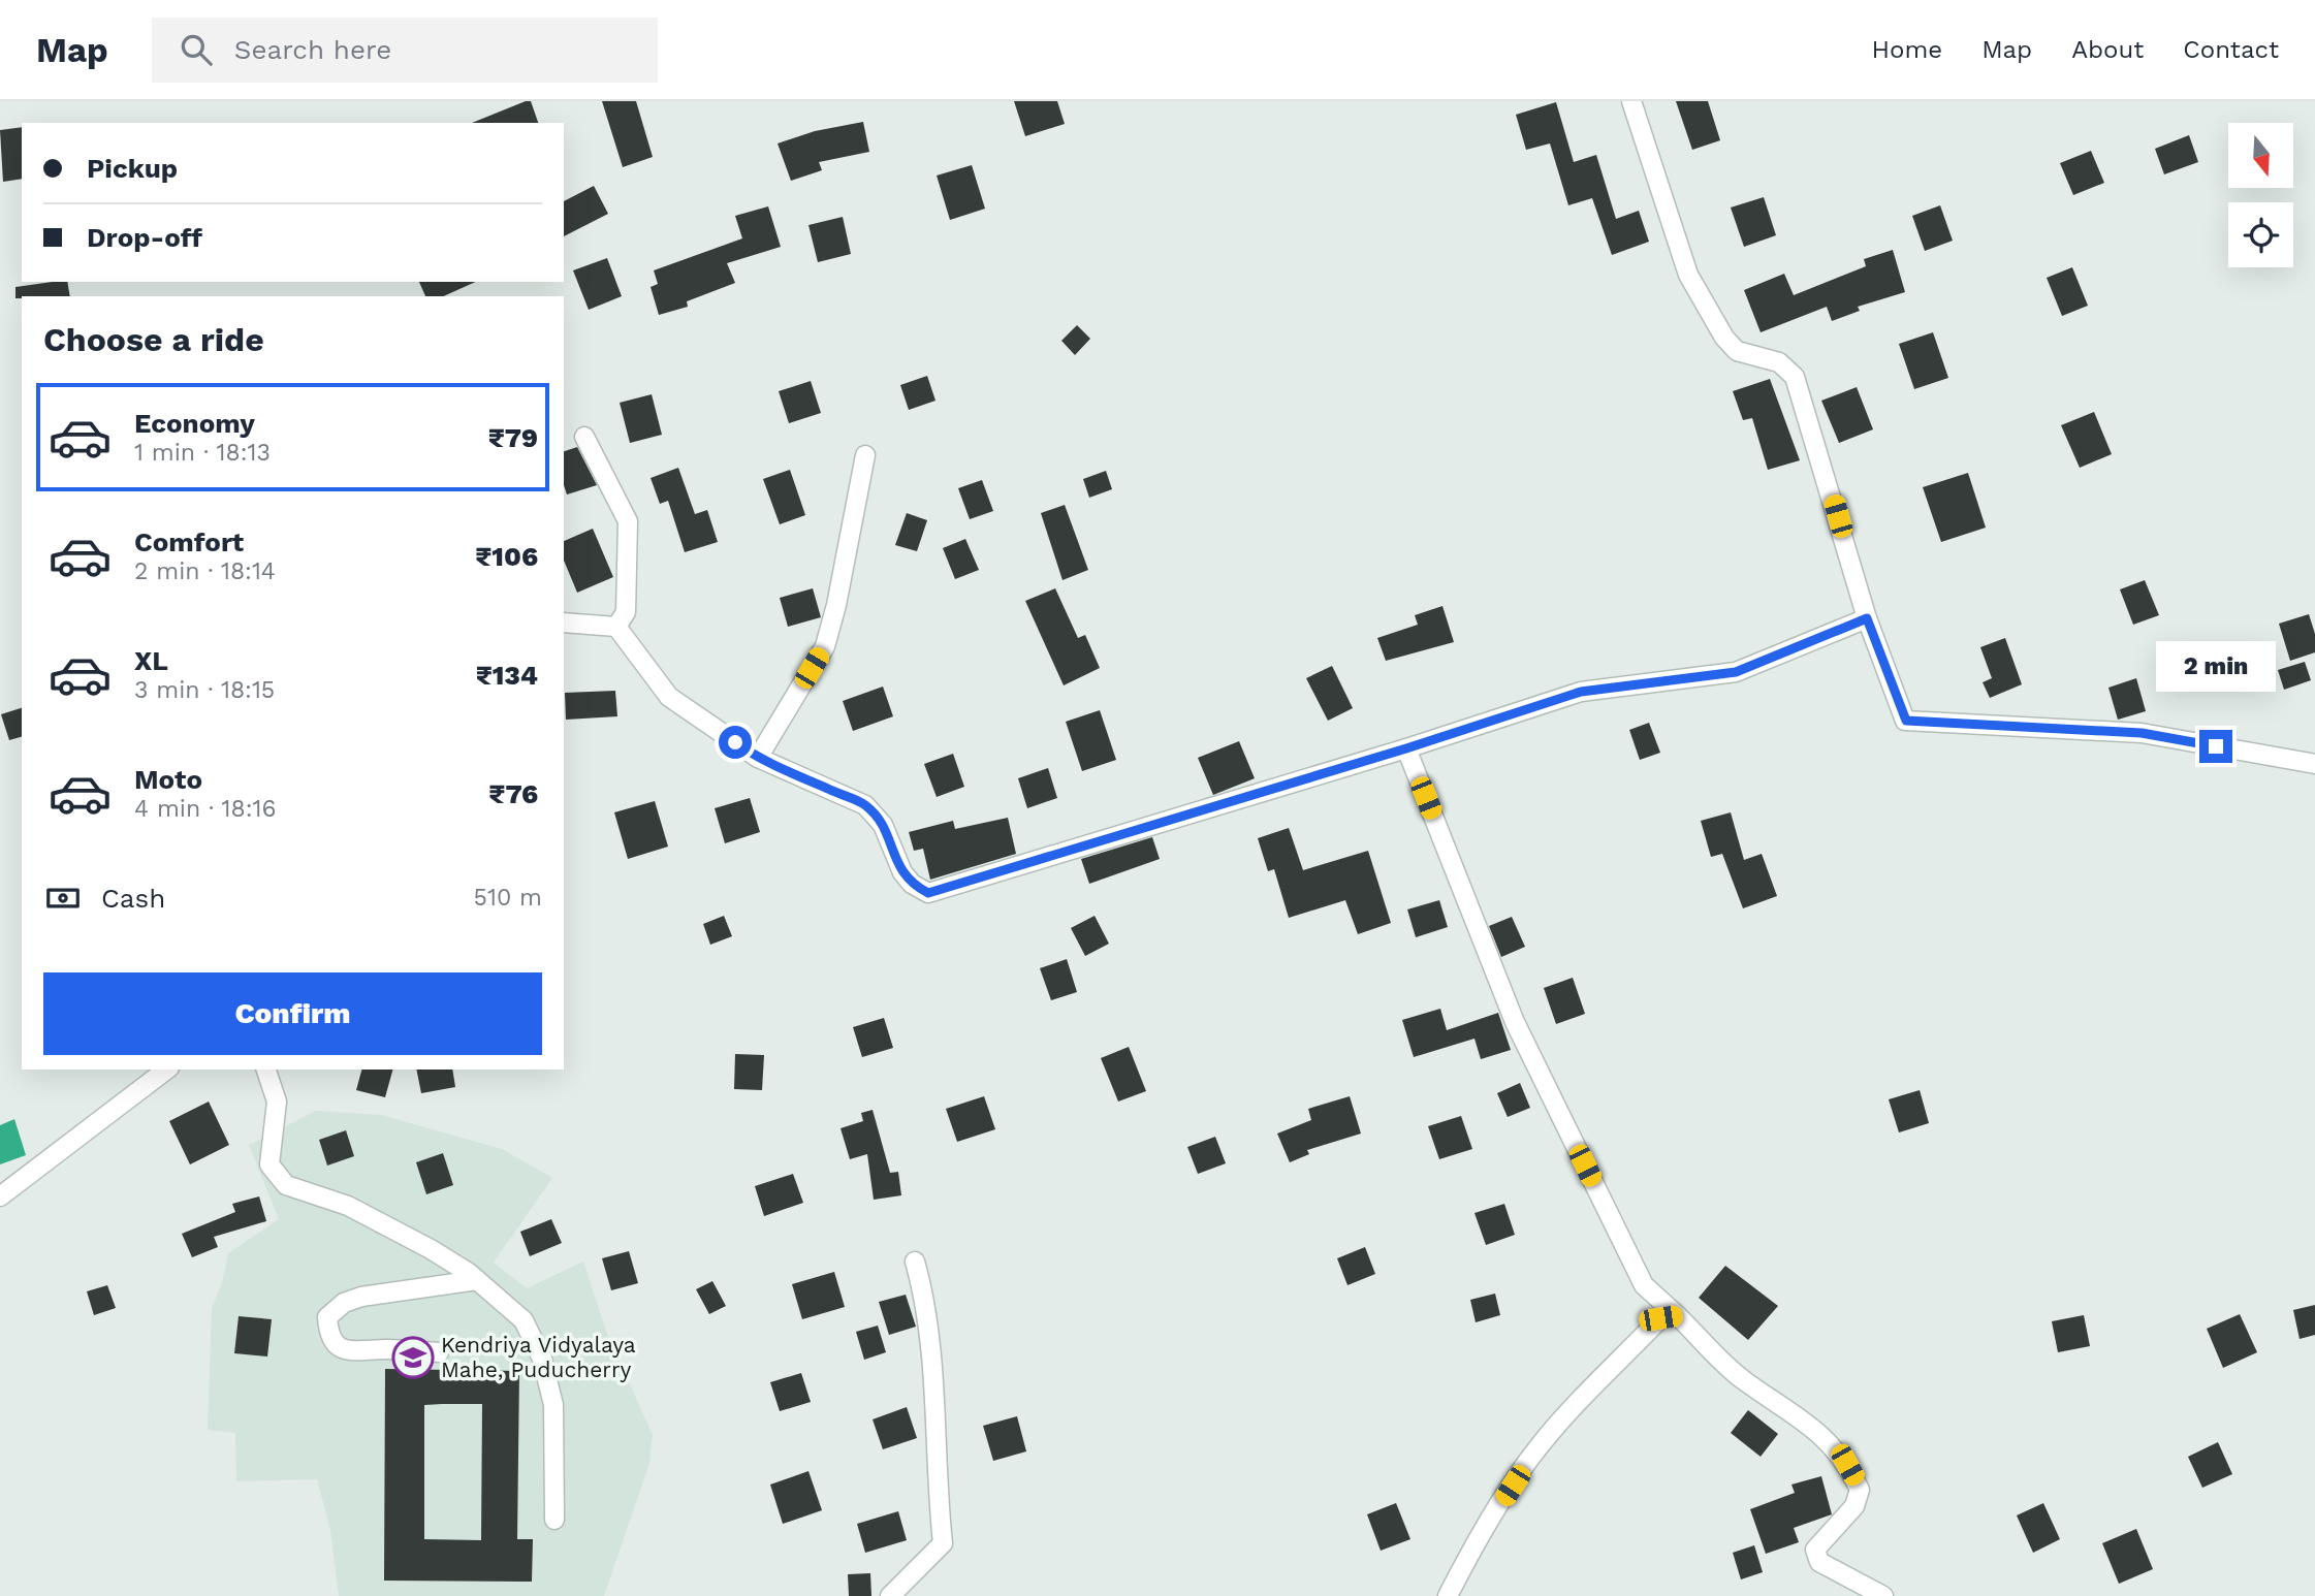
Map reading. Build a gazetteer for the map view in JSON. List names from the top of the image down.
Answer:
{
  "places": {
    "school or university": ["Kendriya Vidyalaya Mahe, Puducherry"]
  },
  "north": "bottom",
  "page": {
    "header": "Map",
    "search": "Search here",
    "nav": [
      "Home",
      "Map",
      "About",
      "Contact"
    ],
    "banner": ["Pickup", "Drop-off"],
    "heading": "Choose a ride",
    "list": [
      {
        "name": "Economy",
        "note": "1 min · 18:13",
        "value": "₹79"
      },
      {
        "name": "Comfort",
        "note": "2 min · 18:14",
        "value": "₹106"
      },
      {
        "name": "XL",
        "note": "3 min · 18:15",
        "value": "₹134"
      },
      {
        "name": "Moto",
        "note": "4 min · 18:16",
        "value": "₹76"
      }
    ],
    "bubble": "2 min",
    "pay": ["Cash", "510 m"],
    "buttons": "Confirm"
  }
}
